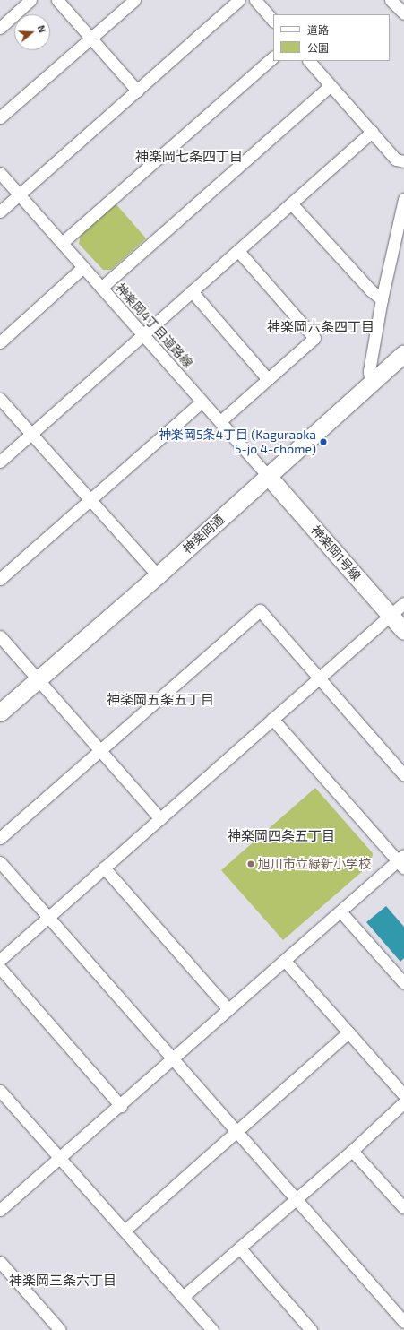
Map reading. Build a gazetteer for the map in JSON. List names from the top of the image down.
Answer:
{
  "streets": {
    "street": ["神楽岡4丁目道路線", "神楽岡通", "神楽岡1号線"]
  },
  "crossings": [
    ["神楽岡4丁目道路線", "神楽岡通"],
    ["神楽岡4丁目道路線", "神楽岡1号線"],
    ["神楽岡通", "神楽岡1号線"]
  ],
  "districts": [
    "神楽岡七条四丁目",
    "神楽岡六条四丁目",
    "神楽岡五条五丁目",
    "神楽岡四条五丁目",
    "神楽岡三条六丁目"
  ],
  "places": ["神楽岡5条4丁目 (Kaguraoka 5-jo 4-chome)", "旭川市立緑新小学校"],
  "legend": ["道路", "公園"],
  "north": "right"
}
